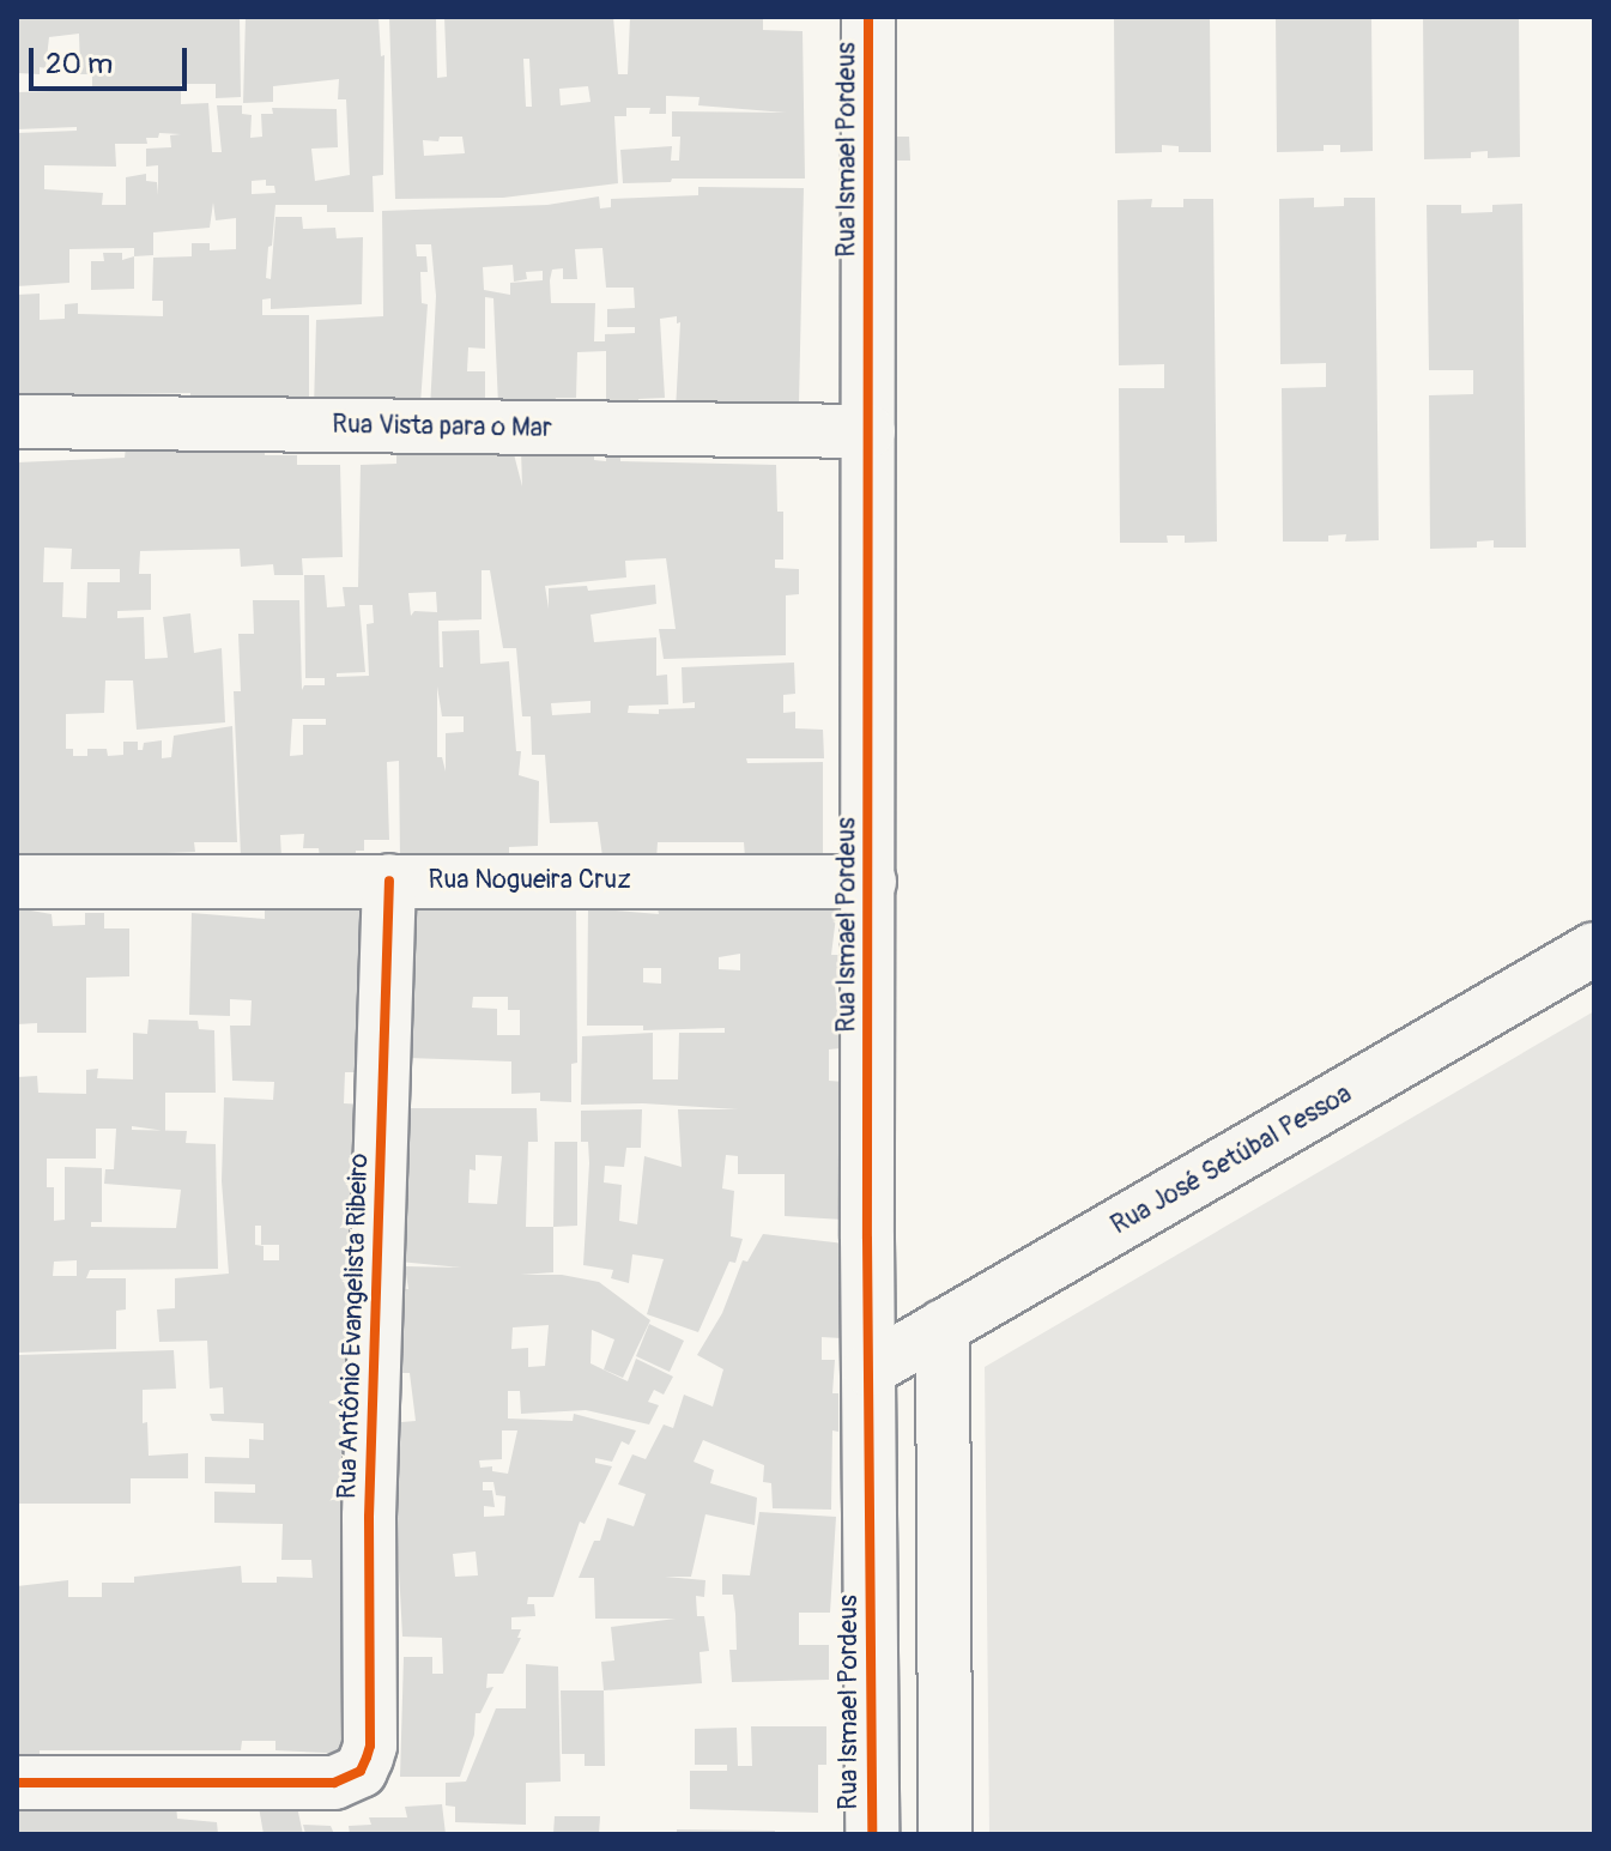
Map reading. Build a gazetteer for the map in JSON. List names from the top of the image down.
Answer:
{
  "streets": {
    "street": [
      "Rua Ismael Pordeus",
      "Rua Vista para o Mar",
      "Rua Nogueira Cruz",
      "Rua José Setúbal Pessoa",
      "Rua Antônio Evangelista Ribeiro"
    ]
  },
  "crossings": [
    ["Rua Ismael Pordeus", "Rua Vista para o Mar"],
    ["Rua Ismael Pordeus", "Rua Nogueira Cruz"],
    ["Rua Ismael Pordeus", "Rua José Setúbal Pessoa"],
    ["Rua Nogueira Cruz", "Rua Antônio Evangelista Ribeiro"]
  ],
  "scale_bar": "20 m"
}
